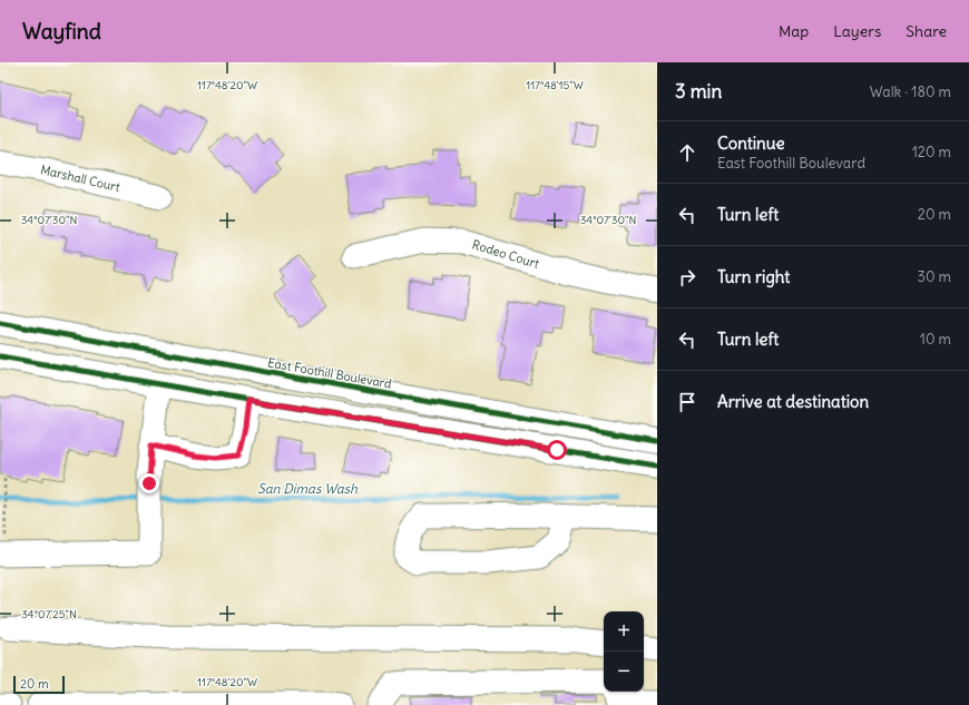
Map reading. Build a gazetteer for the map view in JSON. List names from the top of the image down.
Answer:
{
  "streets": {
    "main road": ["East Foothill Boulevard"],
    "street": ["Marshall Court", "Rodeo Court"]
  },
  "water": ["San Dimas Wash"],
  "scale_bar": "20 m",
  "page": {
    "header": "Wayfind",
    "nav": ["Map", "Layers", "Share"],
    "heading": ["3 min", "Walk · 180 m"],
    "list": [
      ["Continue", "East Foothill Boulevard", "120 m"],
      ["Turn left", "20 m"],
      ["Turn right", "30 m"],
      ["Turn left", "10 m"],
      "Arrive at destination"
    ],
    "map_buttons": ["+", "−"],
    "scale": "20 m"
  },
  "coordinates": [
    "117°48'20\"W",
    "117°48'15\"W",
    "34°07'30\"N",
    "34°07'25\"N"
  ]
}
